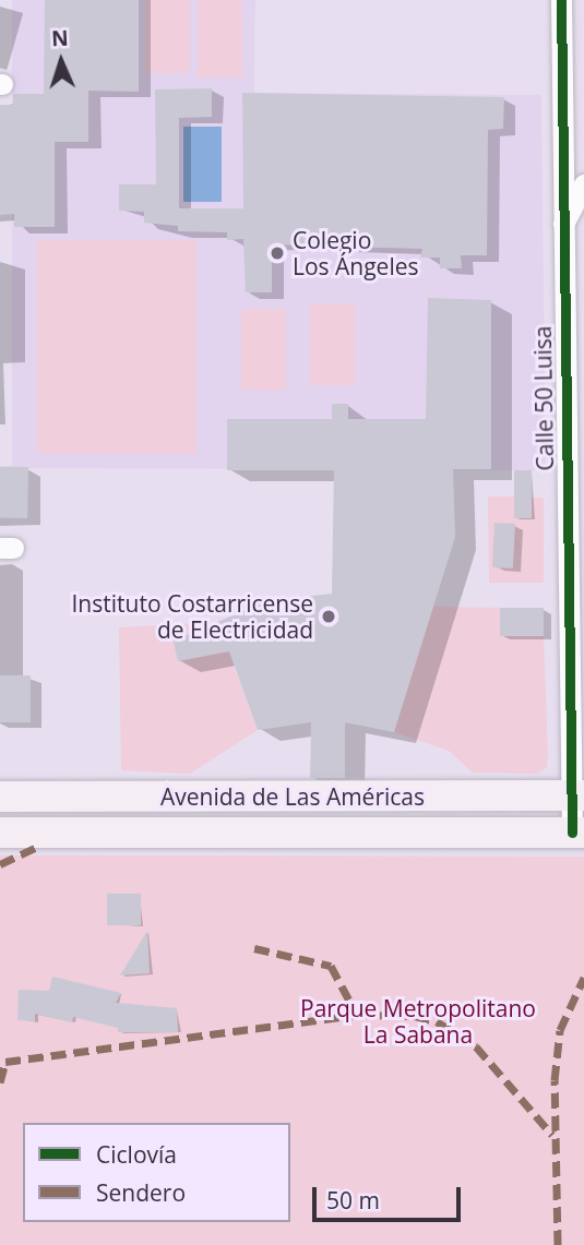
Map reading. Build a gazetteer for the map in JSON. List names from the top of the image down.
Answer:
{
  "streets": {
    "main road": ["Avenida de Las Américas"],
    "street": ["Calle 50 Luisa"]
  },
  "crossings": [
    ["Calle 50 Luisa", "Avenida de Las Américas"]
  ],
  "parks": ["Parque Metropolitano La Sabana"],
  "places": ["Colegio Los Ángeles", "Instituto Costarricense de Electricidad"],
  "legend": ["Ciclovía", "Sendero"],
  "scale_bar": "50 m",
  "north": "top"
}
